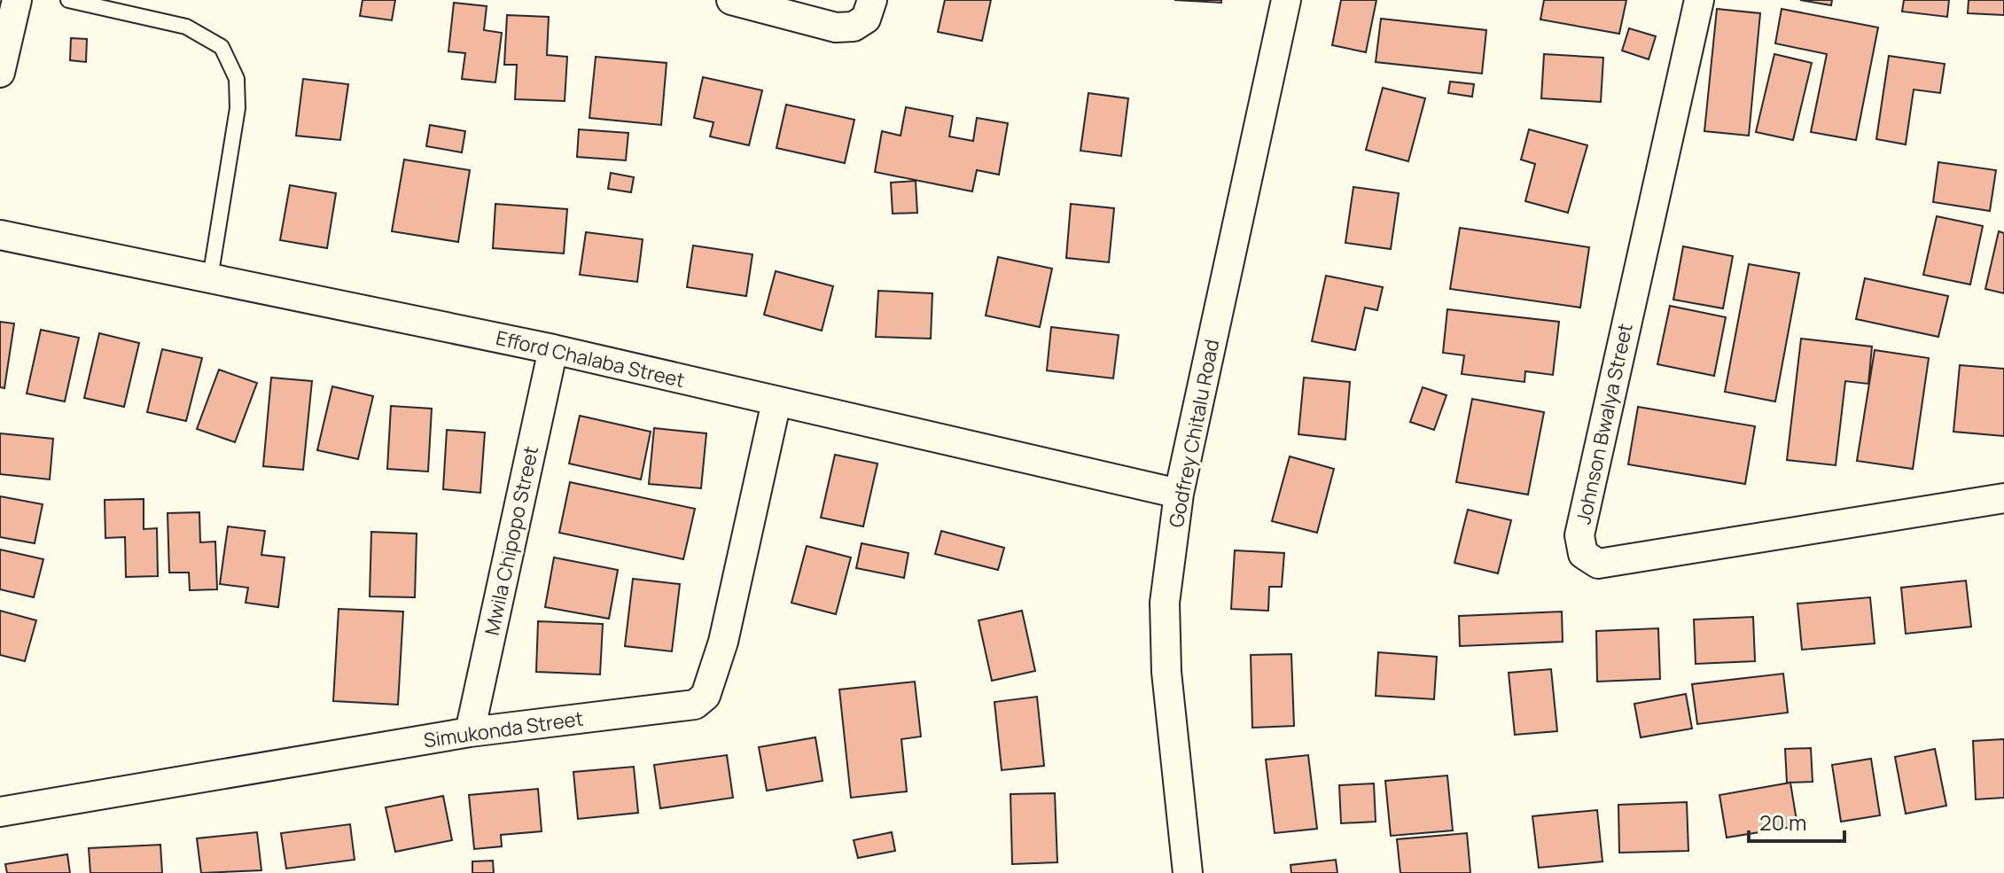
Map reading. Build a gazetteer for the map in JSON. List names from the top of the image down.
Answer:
{
  "streets": {
    "street": [
      "Efford Chalaba Street",
      "Johnson Bwalya Street",
      "Godfrey Chitalu Road",
      "Mwila Chipopo Street",
      "Simukonda Street"
    ]
  },
  "crossings": [
    ["Efford Chalaba Street", "Godfrey Chitalu Road"],
    ["Efford Chalaba Street", "Mwila Chipopo Street"],
    ["Efford Chalaba Street", "Simukonda Street"],
    ["Mwila Chipopo Street", "Simukonda Street"]
  ],
  "scale_bar": "20 m"
}
